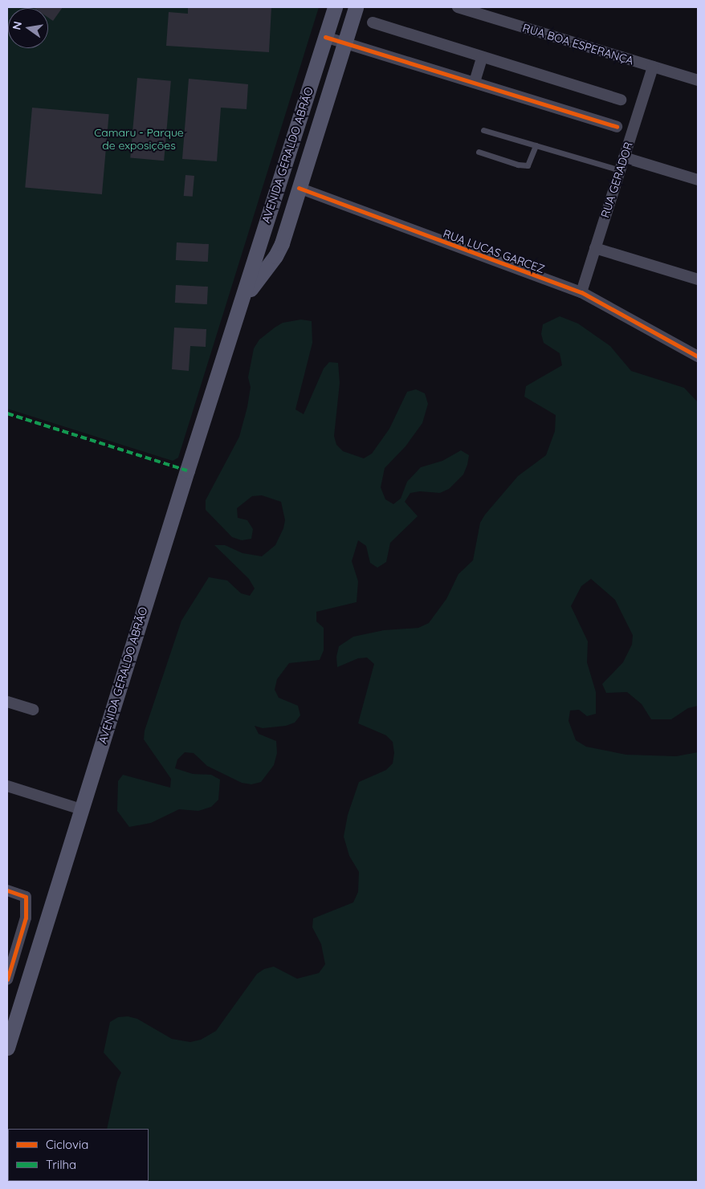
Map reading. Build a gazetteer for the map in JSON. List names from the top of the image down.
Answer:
{
  "streets": {
    "main road": ["AVENIDA GERALDO ABRÃO"],
    "street": ["RUA BOA ESPERANÇA", "RUA GERADOR", "RUA LUCAS GARCEZ"]
  },
  "crossings": [
    ["RUA BOA ESPERANÇA", "RUA GERADOR"],
    ["AVENIDA GERALDO ABRÃO", "RUA LUCAS GARCEZ"],
    ["RUA GERADOR", "RUA LUCAS GARCEZ"]
  ],
  "parks": ["Camaru - Parque de exposições"],
  "legend": ["Ciclovia", "Trilha"],
  "north": "left"
}
